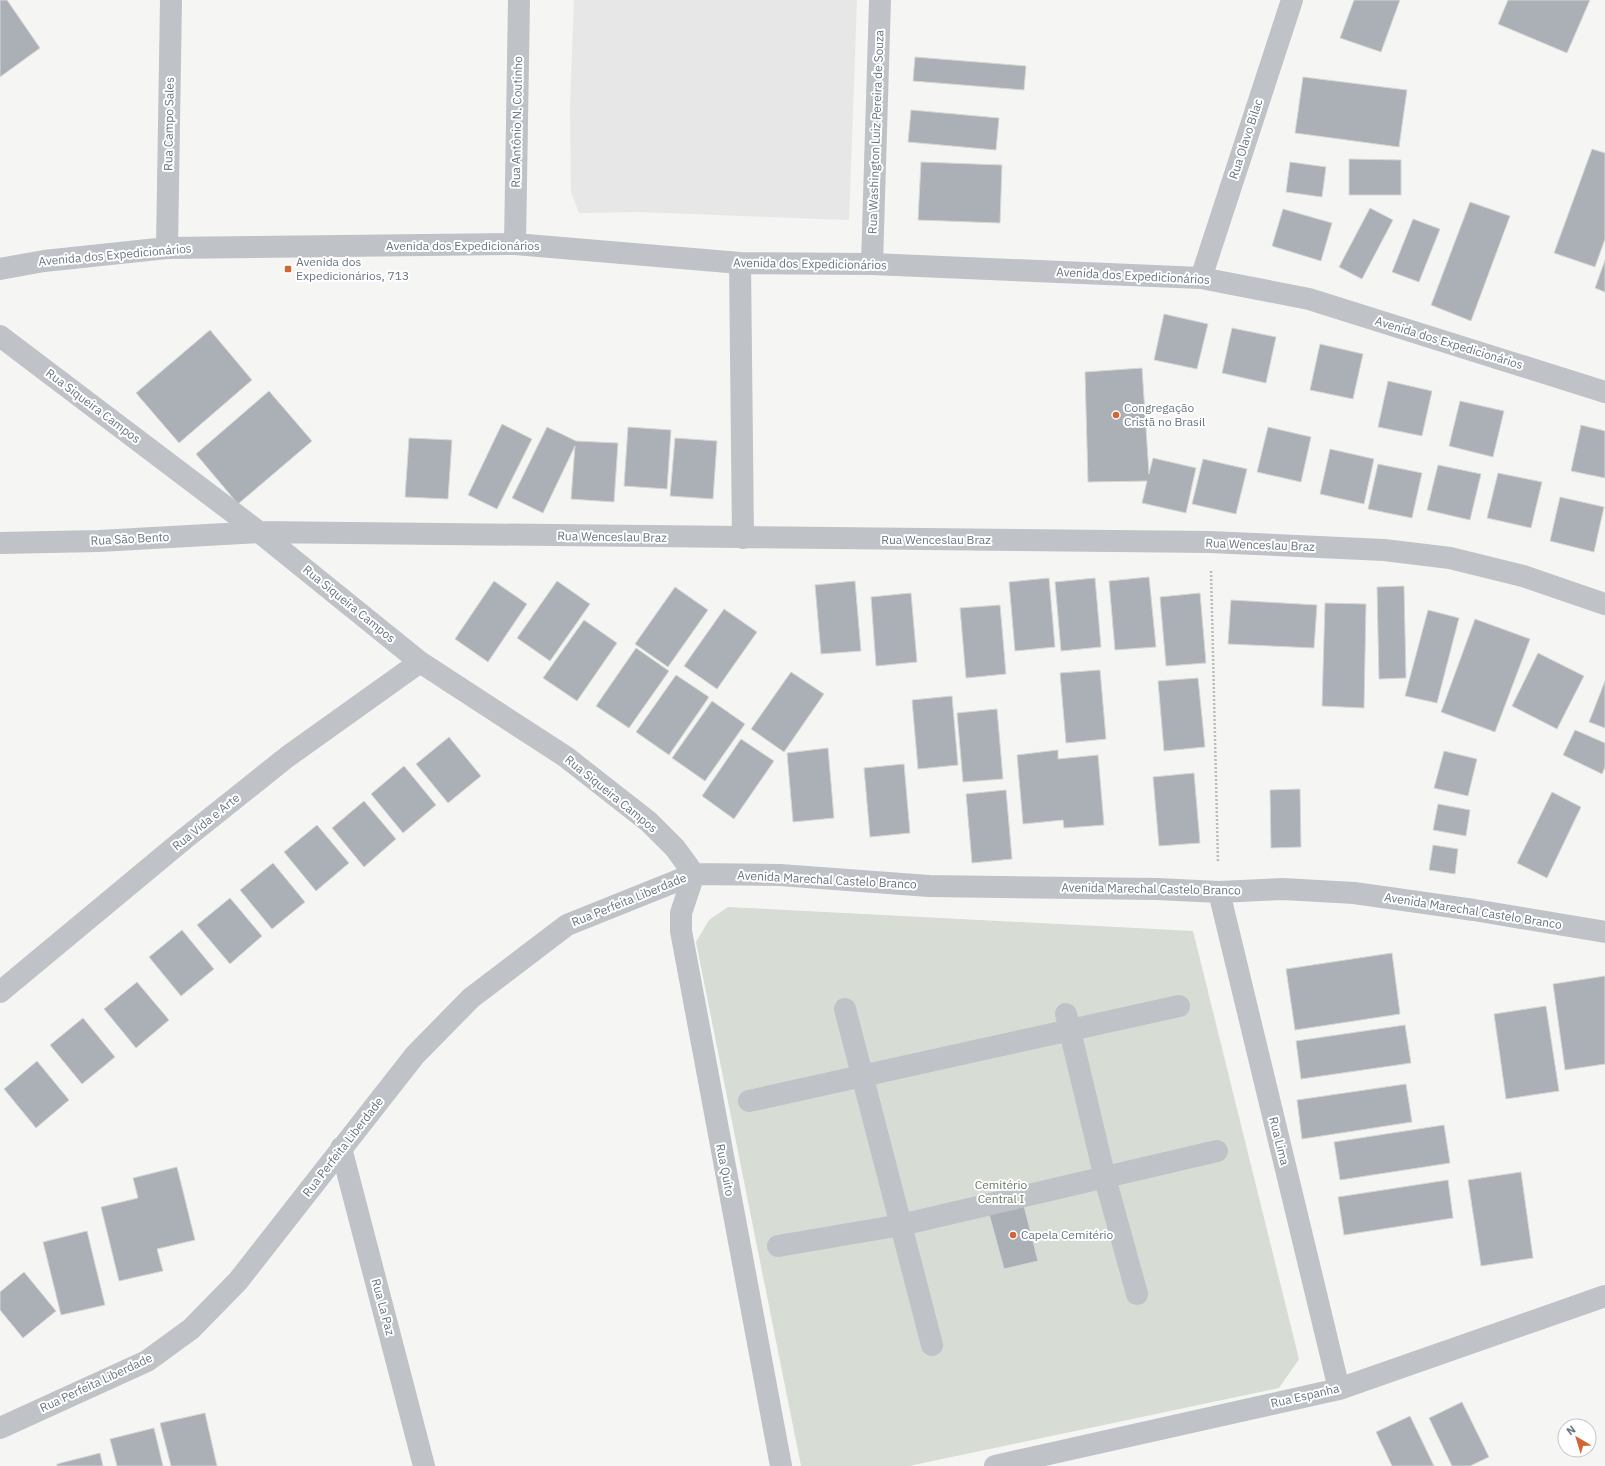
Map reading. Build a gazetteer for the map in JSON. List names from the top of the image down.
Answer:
{
  "streets": {
    "street": [
      "Rua Antônio N. Coutinho",
      "Rua Campo Sales",
      "Rua Washington Luiz Pereira de Souza",
      "Rua Olavo Bilac",
      "Avenida dos Expedicionários",
      "Rua Siqueira Campos",
      "Rua Wenceslau Braz",
      "Rua São Bento",
      "Rua Vida e Arte",
      "Avenida Marechal Castelo Branco",
      "Rua Perfeita Liberdade",
      "Rua Lima",
      "Rua Quito",
      "Rua La Paz",
      "Rua Espanha"
    ]
  },
  "crossings": [
    ["Rua Antônio N. Coutinho", "Avenida dos Expedicionários"],
    ["Rua Campo Sales", "Avenida dos Expedicionários"],
    ["Rua Washington Luiz Pereira de Souza", "Avenida dos Expedicionários"],
    ["Rua Olavo Bilac", "Avenida dos Expedicionários"],
    ["Rua Siqueira Campos", "Rua Wenceslau Braz"],
    ["Rua Siqueira Campos", "Rua São Bento"],
    ["Rua Siqueira Campos", "Rua Vida e Arte"],
    ["Rua Siqueira Campos", "Avenida Marechal Castelo Branco"],
    ["Rua Siqueira Campos", "Rua Perfeita Liberdade"],
    ["Rua Siqueira Campos", "Rua Quito"],
    ["Rua Wenceslau Braz", "Rua São Bento"],
    ["Avenida Marechal Castelo Branco", "Rua Perfeita Liberdade"],
    ["Avenida Marechal Castelo Branco", "Rua Lima"],
    ["Avenida Marechal Castelo Branco", "Rua Quito"],
    ["Rua Perfeita Liberdade", "Rua Quito"],
    ["Rua Perfeita Liberdade", "Rua La Paz"],
    ["Rua Lima", "Rua Espanha"]
  ],
  "parks": ["Cemitério Central I"],
  "places": {
    "transit": ["Avenida dos Expedicionários, 713"],
    "other": ["Congregação Cristã no Brasil", "Capela Cemitério"]
  },
  "north": "top left"
}
